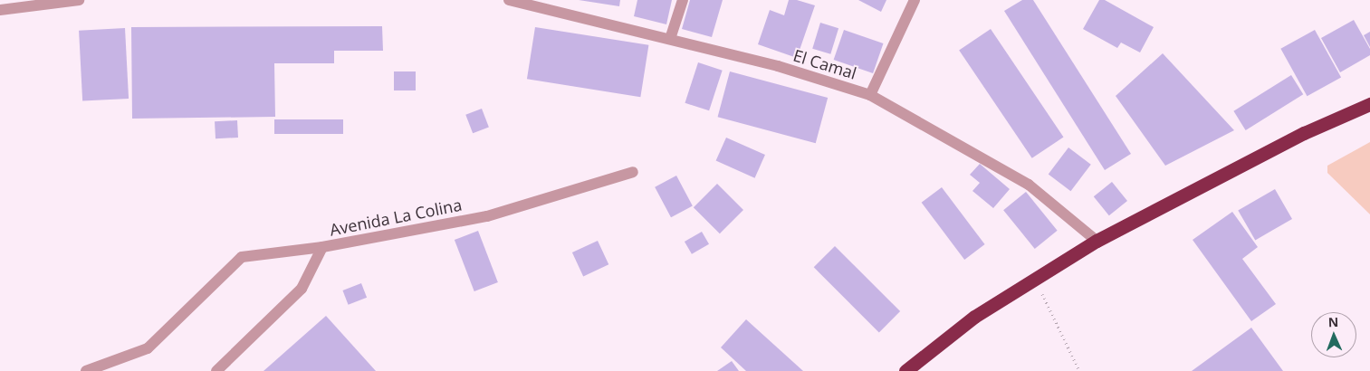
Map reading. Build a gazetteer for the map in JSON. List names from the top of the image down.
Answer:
{
  "streets": {
    "street": ["El Camal", "Avenida La Colina"]
  },
  "north": "top"
}
